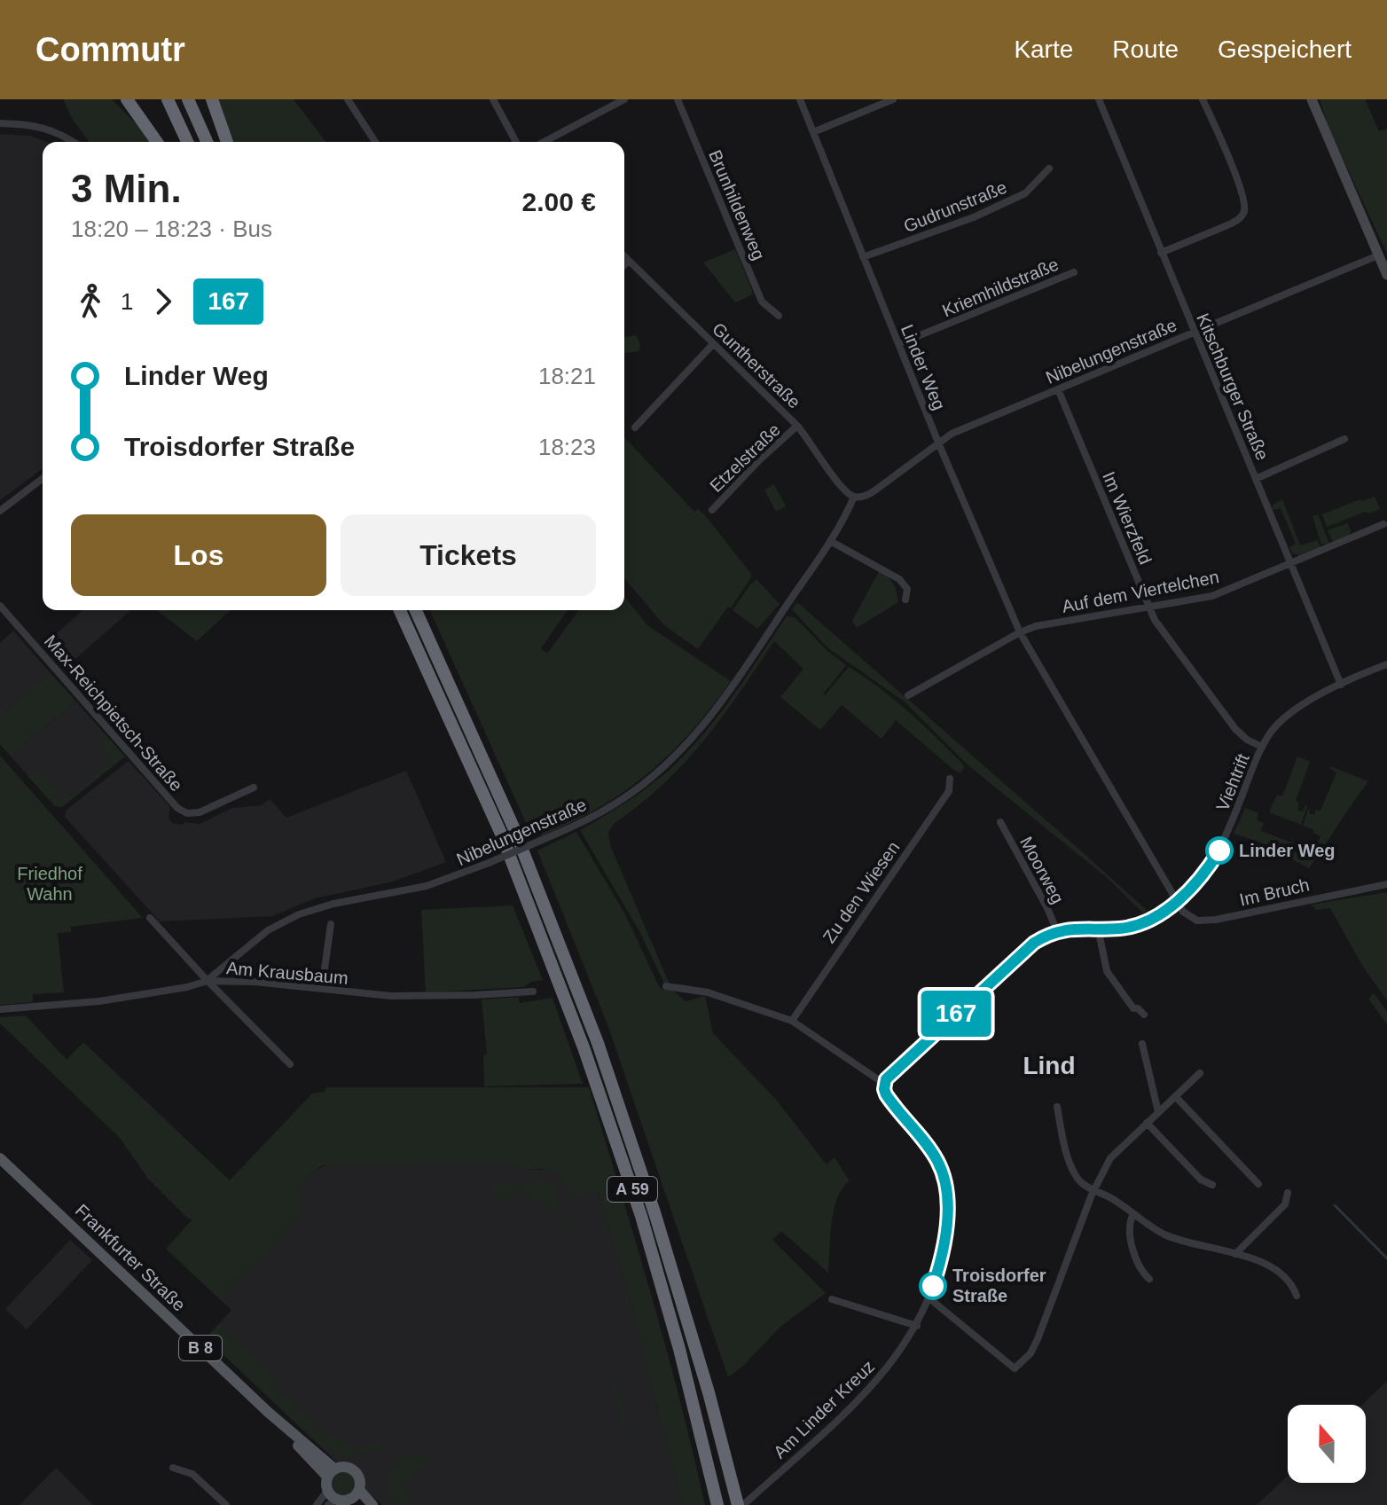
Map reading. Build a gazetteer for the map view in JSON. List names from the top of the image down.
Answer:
{
  "streets": {
    "highway": ["A 59"],
    "main road": ["Frankfurter Straße", "B 8"],
    "street": [
      "Brunhildenweg",
      "Gudrunstraße",
      "Kriemhildstraße",
      "Nibelungenstraße",
      "Guntherstraße",
      "Linder Weg",
      "Kitschburger Straße",
      "Etzelstraße",
      "Im Wierzfeld",
      "Auf dem Viertelchen",
      "Max-Reichpietsch-Straße",
      "Viehtrift",
      "Moorweg",
      "Zu den Wiesen",
      "Im Bruch",
      "Am Krausbaum",
      "Am Linder Kreuz"
    ]
  },
  "crossings": [
    ["Gudrunstraße", "Linder Weg"],
    ["Kriemhildstraße", "Linder Weg"],
    ["Nibelungenstraße", "Guntherstraße"],
    ["Nibelungenstraße", "Linder Weg"],
    ["Nibelungenstraße", "Kitschburger Straße"],
    ["Nibelungenstraße", "Im Wierzfeld"],
    ["Nibelungenstraße", "Am Krausbaum"],
    ["Guntherstraße", "Etzelstraße"],
    ["Linder Weg", "Auf dem Viertelchen"],
    ["Linder Weg", "Viehtrift"],
    ["Linder Weg", "Im Bruch"],
    ["Kitschburger Straße", "Auf dem Viertelchen"],
    ["Kitschburger Straße", "Viehtrift"],
    ["Im Wierzfeld", "Auf dem Viertelchen"],
    ["Im Wierzfeld", "Viehtrift"],
    ["Viehtrift", "Moorweg"],
    ["Viehtrift", "Im Bruch"],
    ["Viehtrift", "Am Linder Kreuz"],
    ["Zu den Wiesen", "Am Linder Kreuz"],
    ["Frankfurter Straße", "B 8"]
  ],
  "districts": ["Lind"],
  "parks": ["Friedhof Wahn"],
  "places": ["Linder Weg", "Troisdorfer Straße"],
  "lines": ["bus line 167"],
  "north": "top",
  "page": {
    "header": "Commutr",
    "nav": ["Karte", "Route", "Gespeichert"],
    "on_map": "167",
    "heading": ["3 Min.", "18:20 – 18:23 · Bus", "2.00 €"],
    "legs": ["1", "167"],
    "list": [
      {
        "name": "Linder Weg",
        "value": "18:21"
      },
      {
        "name": "Troisdorfer Straße",
        "value": "18:23"
      }
    ],
    "buttons": ["Los", "Tickets"]
  }
}
